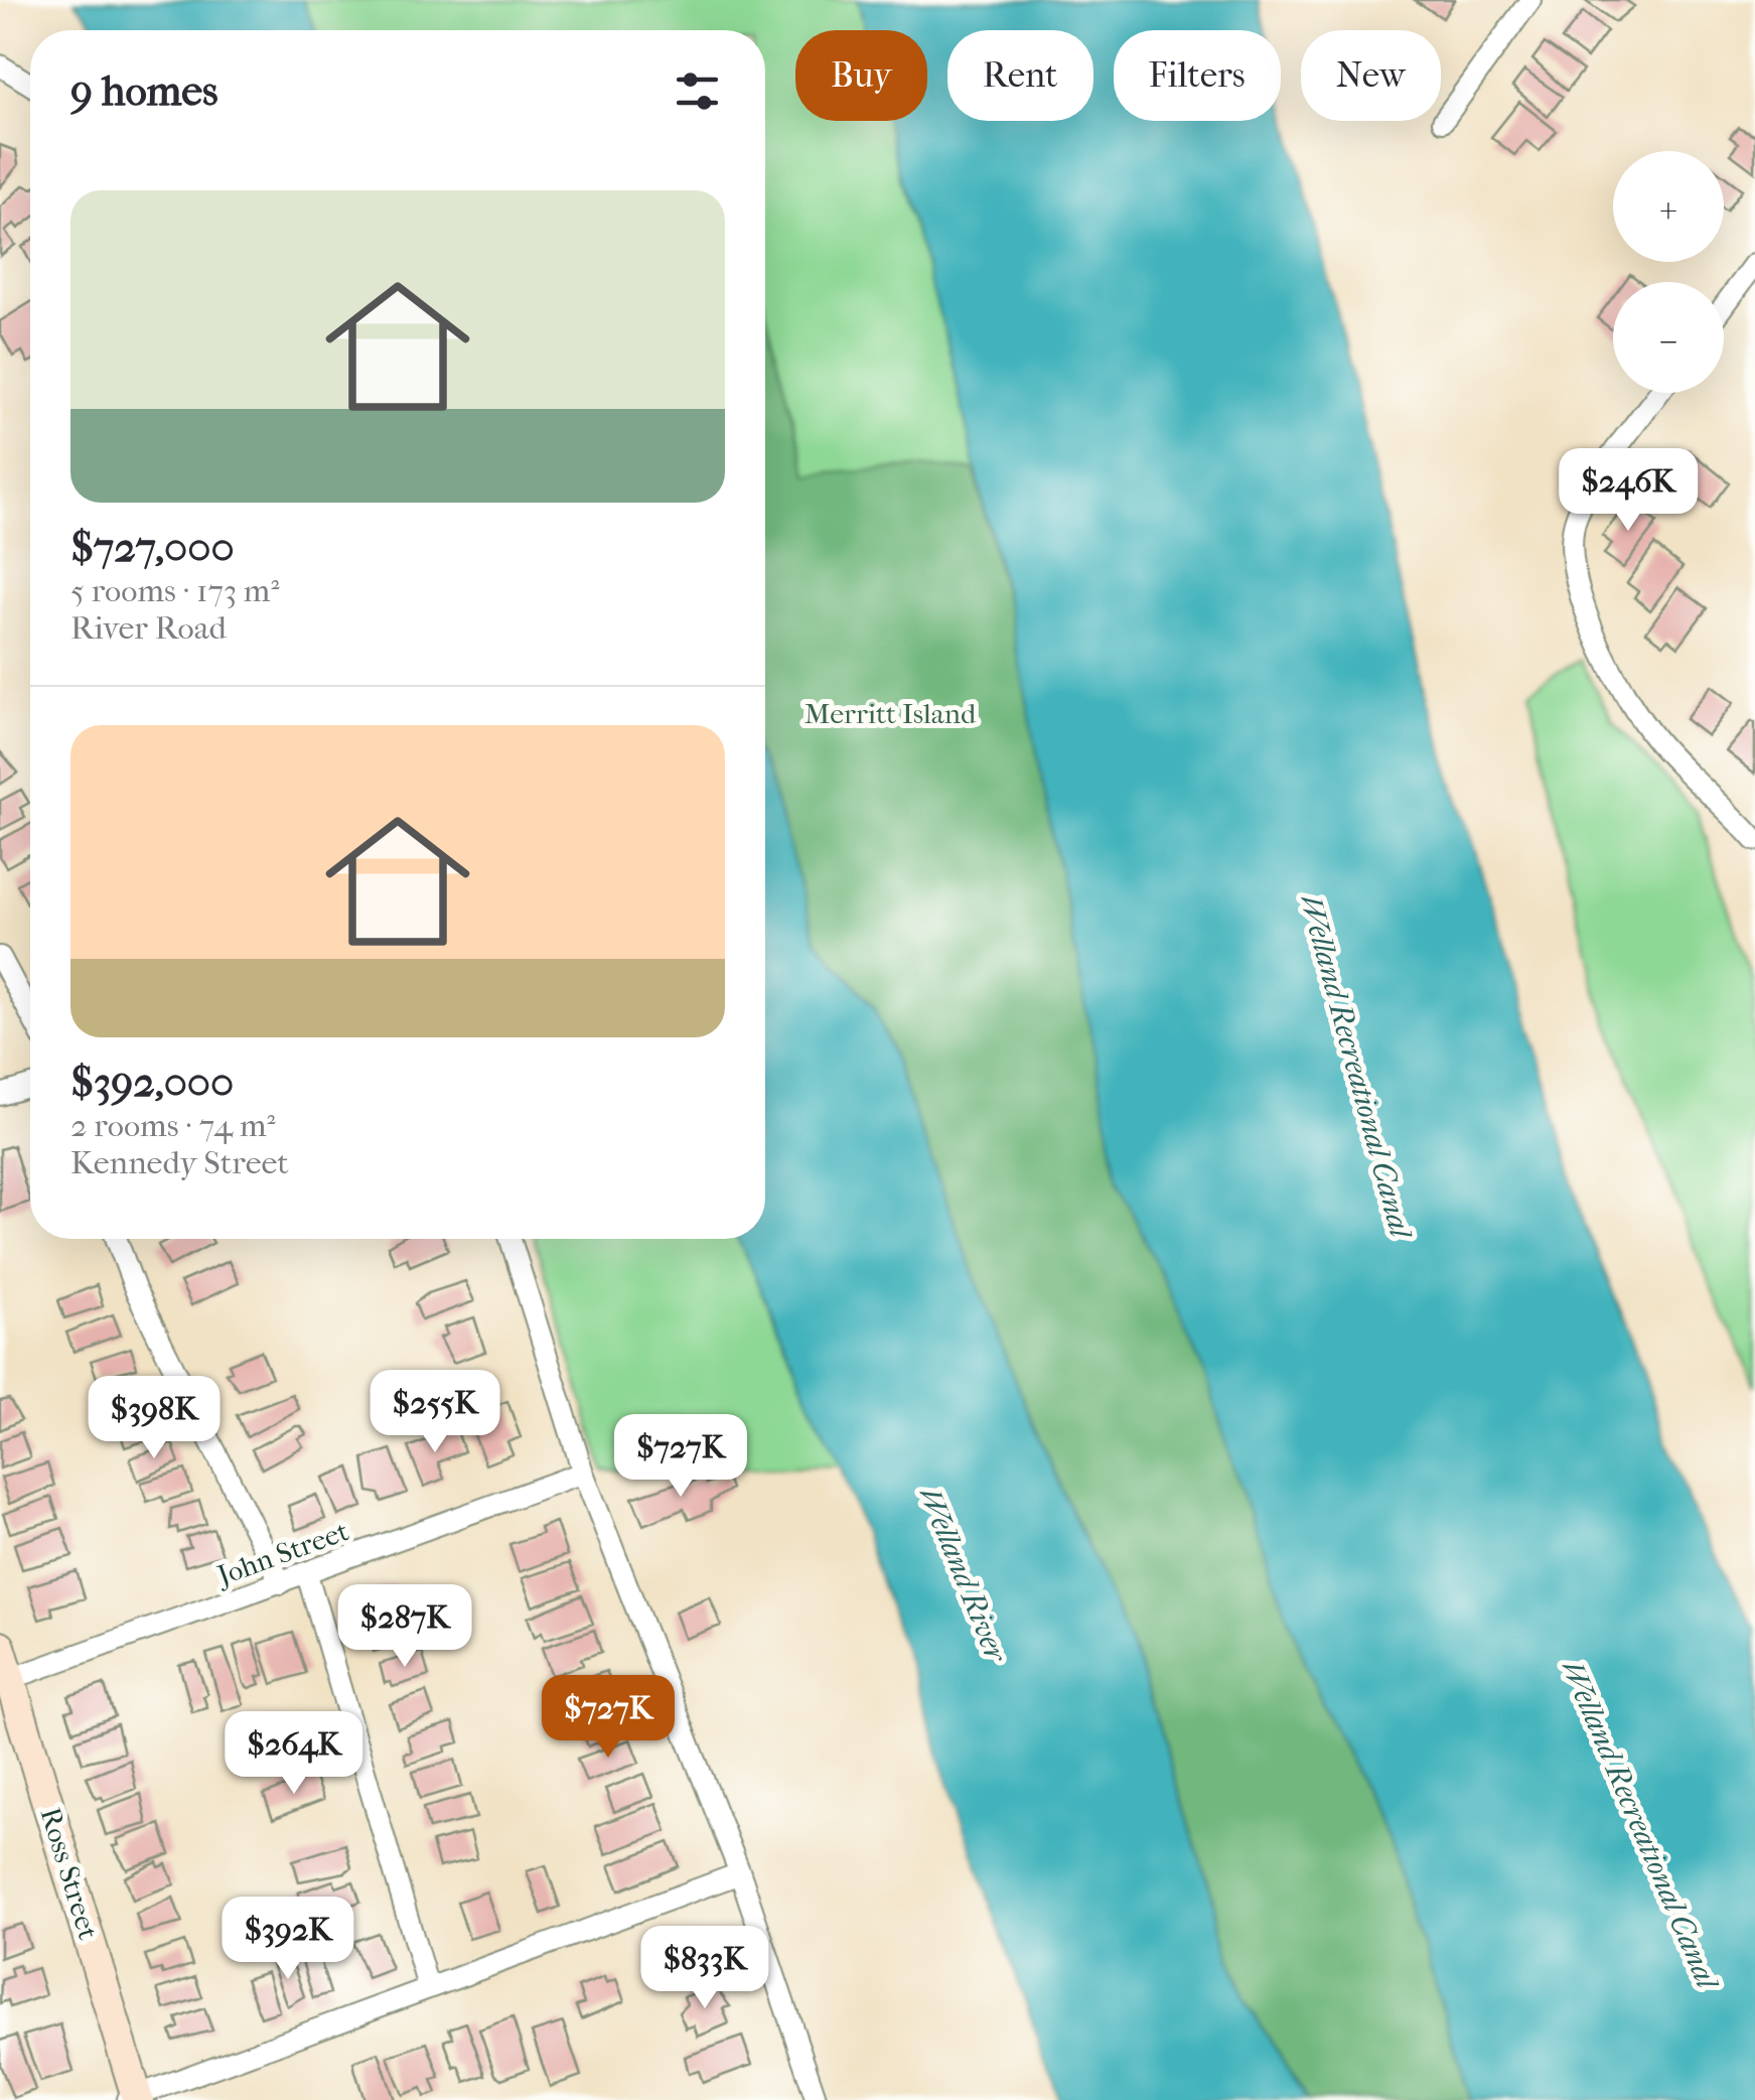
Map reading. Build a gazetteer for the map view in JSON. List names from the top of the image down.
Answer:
{
  "streets": {
    "street": ["John Street", "Ross Street"]
  },
  "crossings": [
    ["John Street", "Ross Street"]
  ],
  "water": ["Welland Recreational Canal", "Welland River"],
  "parks": ["Merritt Island"],
  "page": {
    "chip": [
      "Buy",
      "Rent",
      "Filters",
      "New"
    ],
    "heading": "9 homes",
    "map_buttons": ["+", "−"],
    "list": [
      {
        "name": "$727,000",
        "note": "5 rooms · 173 m² · River Road"
      },
      {
        "name": "$392,000",
        "note": "2 rooms · 74 m² · Kennedy Street"
      }
    ],
    "price": [
      "$246K",
      "$255K",
      "$398K",
      "$727K",
      "$287K",
      "$727K",
      "$264K",
      "$392K",
      "$833K"
    ]
  }
}
